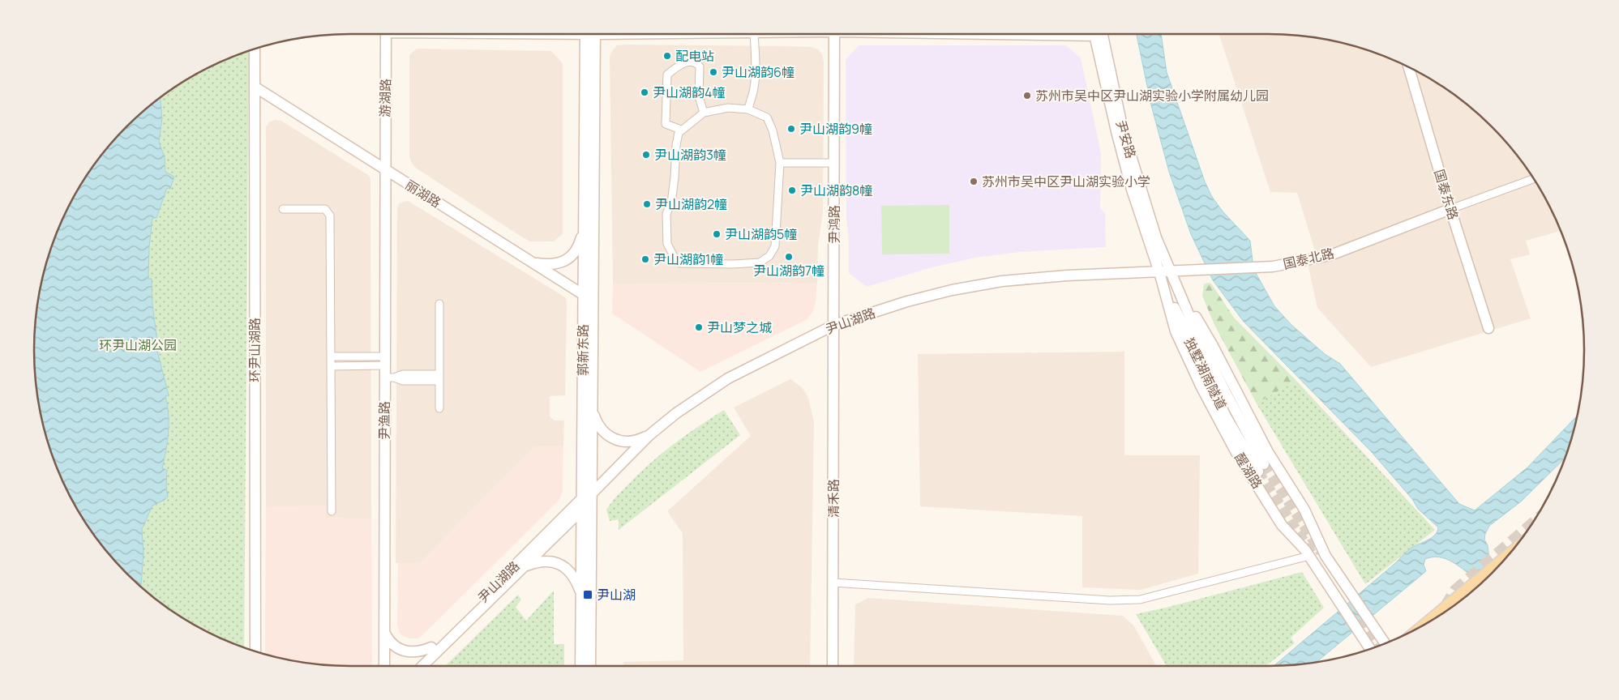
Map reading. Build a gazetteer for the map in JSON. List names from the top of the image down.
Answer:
{
  "streets": {
    "street": [
      "游湖路",
      "尹安路",
      "丽湖路",
      "国泰东路",
      "尹鸿路",
      "国泰北路",
      "尹山湖路",
      "环尹山湖路",
      "郭新东路",
      "独墅湖南隧道",
      "尹渔路",
      "醒湖路",
      "清禾路"
    ]
  },
  "crossings": [
    ["游湖路", "丽湖路"],
    ["游湖路", "尹渔路"],
    ["尹安路", "国泰北路"],
    ["尹安路", "尹山湖路"],
    ["尹安路", "独墅湖南隧道"],
    ["尹安路", "醒湖路"],
    ["丽湖路", "环尹山湖路"],
    ["丽湖路", "郭新东路"],
    ["丽湖路", "尹渔路"],
    ["国泰东路", "国泰北路"],
    ["尹鸿路", "尹山湖路"],
    ["尹鸿路", "清禾路"],
    ["国泰北路", "尹山湖路"],
    ["国泰北路", "独墅湖南隧道"],
    ["国泰北路", "醒湖路"],
    ["尹山湖路", "郭新东路"],
    ["尹山湖路", "独墅湖南隧道"],
    ["尹山湖路", "醒湖路"],
    ["尹山湖路", "清禾路"],
    ["独墅湖南隧道", "醒湖路"]
  ],
  "parks": ["环尹山湖公园"],
  "places": {
    "other": [
      "配电站",
      "尹山湖韵6幢",
      "尹山湖韵4幢",
      "苏州市吴中区尹山湖实验小学附属幼儿园",
      "尹山湖韵9幢",
      "尹山湖韵3幢",
      "苏州市吴中区尹山湖实验小学",
      "尹山湖韵8幢",
      "尹山湖韵2幢",
      "尹山湖韵5幢",
      "尹山湖韵7幢",
      "尹山湖韵1幢",
      "尹山梦之城"
    ],
    "transit": ["尹山湖"]
  }
}
